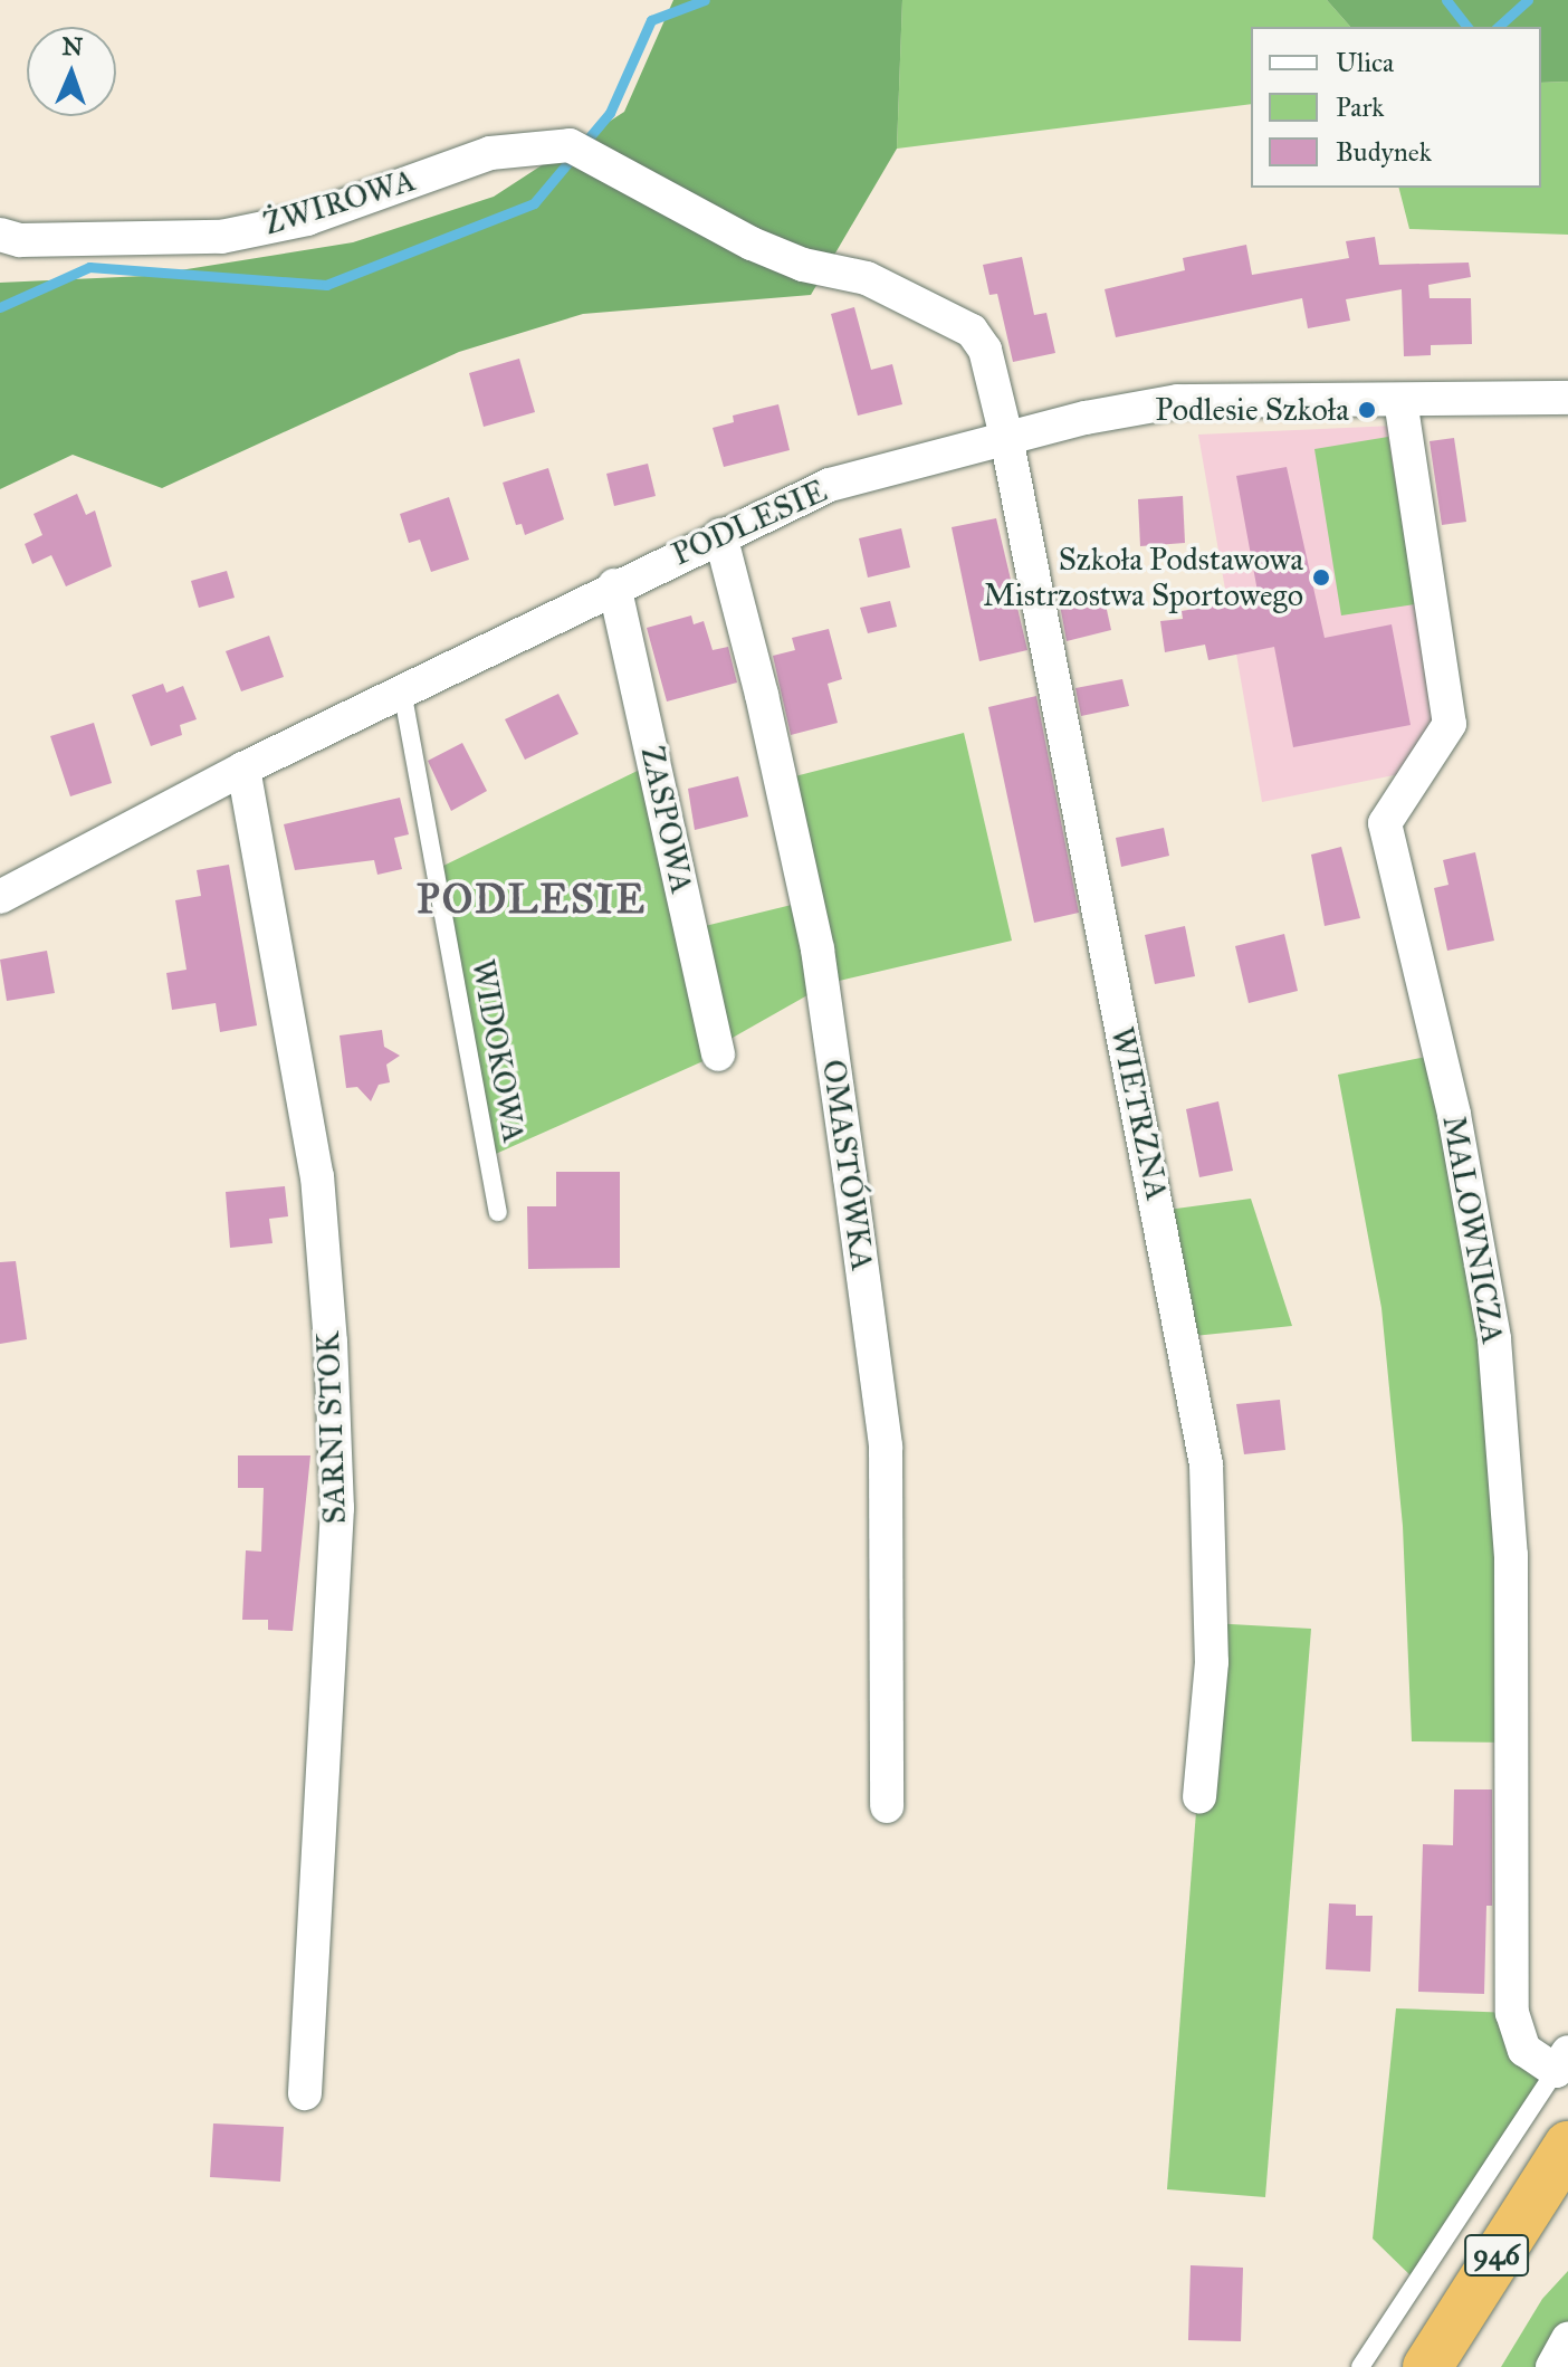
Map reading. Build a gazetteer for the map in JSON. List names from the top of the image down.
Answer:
{
  "streets": {
    "highway": ["946"],
    "street": [
      "ŻWIROWA",
      "PODLESIE",
      "ZASPOWA",
      "WIETRZNA",
      "OMASTÓWKA",
      "MALOWNICZA",
      "SARNI STOK"
    ],
    "lane": ["WIDOKOWA"]
  },
  "crossings": [
    ["ŻWIROWA", "WIETRZNA"],
    ["PODLESIE", "ZASPOWA"],
    ["PODLESIE", "WIDOKOWA"],
    ["PODLESIE", "WIETRZNA"],
    ["PODLESIE", "OMASTÓWKA"],
    ["PODLESIE", "MALOWNICZA"],
    ["PODLESIE", "SARNI STOK"]
  ],
  "districts": ["PODLESIE"],
  "places": ["Podlesie Szkoła", "Szkoła Podstawowa Mistrzostwa Sportowego"],
  "legend": ["Ulica", "Park", "Budynek"],
  "north": "top"
}
